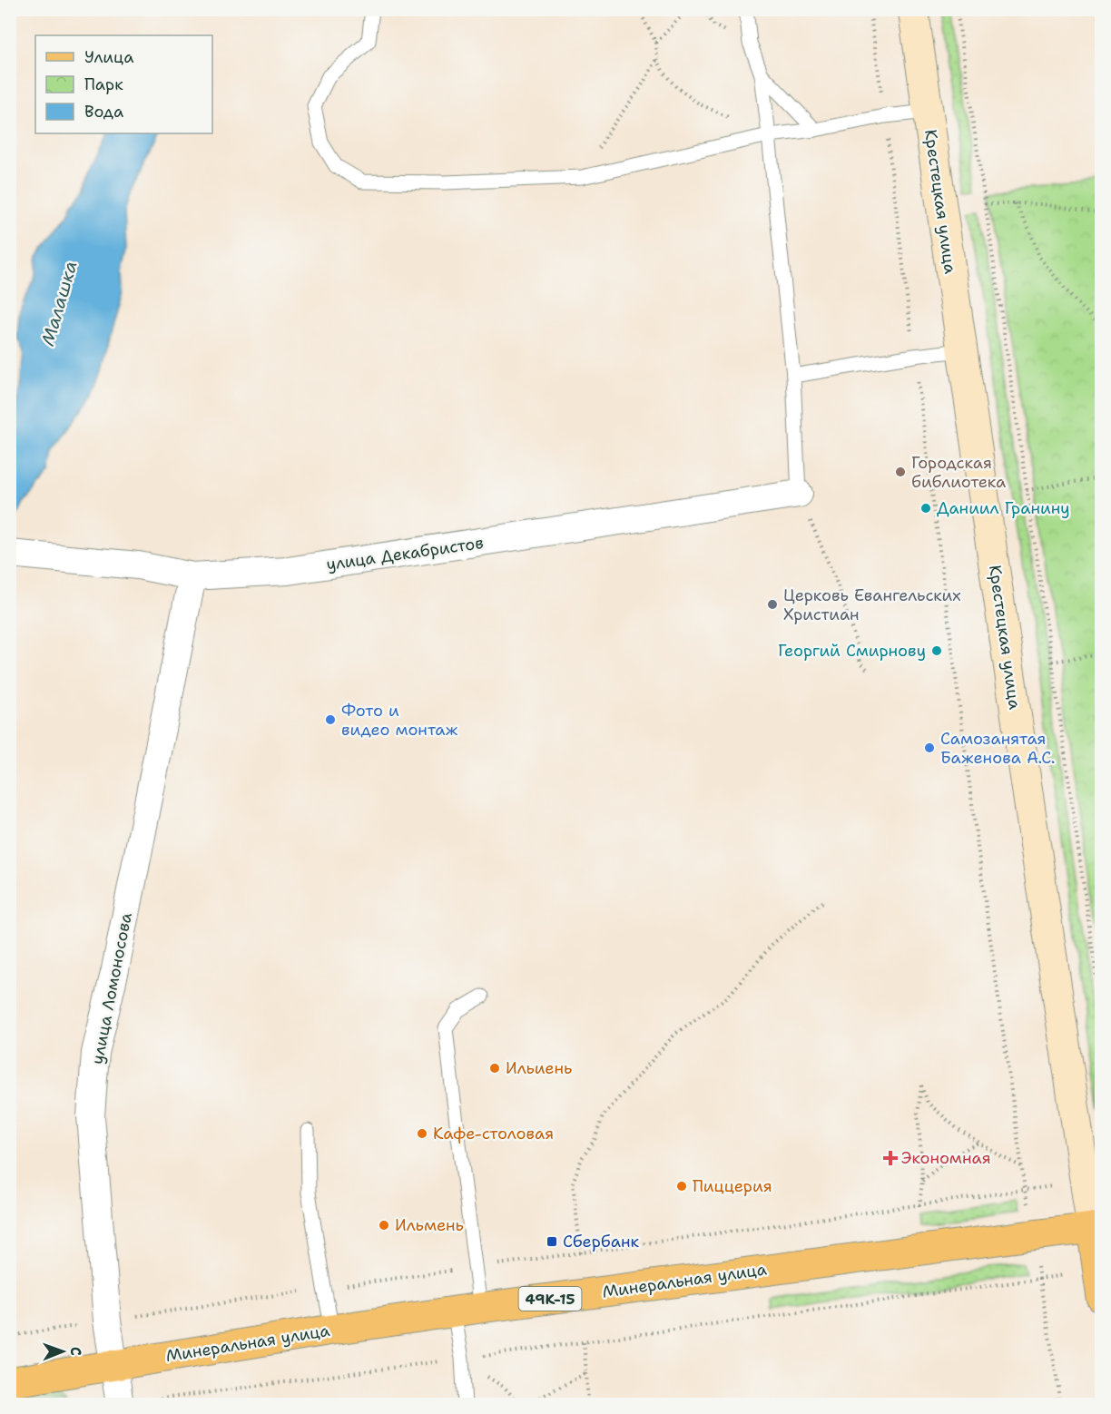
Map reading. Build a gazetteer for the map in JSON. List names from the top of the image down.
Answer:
{
  "streets": {
    "main road": ["Крестецкая улица", "Минеральная улица", "49К-15"],
    "street": ["улица Декабристов", "улица Ломоносова"]
  },
  "crossings": [
    ["Крестецкая улица", "Минеральная улица"],
    ["улица Декабристов", "улица Ломоносова"],
    ["улица Ломоносова", "Минеральная улица"]
  ],
  "water": ["Малашка"],
  "places": {
    "other": [
      "Городская библиотека",
      "Даниил Гранину",
      "Церковь Евангельских Христиан",
      "Георгий Смирнову",
      "Фото и видео монтаж",
      "Самозанятая Баженова А.С.",
      "Ильиень",
      "Кафе-столовая",
      "Пиццерия",
      "Ильмень"
    ],
    "health": ["Экономная"],
    "transit": ["Сбербанк"]
  },
  "legend": ["Улица", "Парк", "Вода"],
  "north": "right"
}
